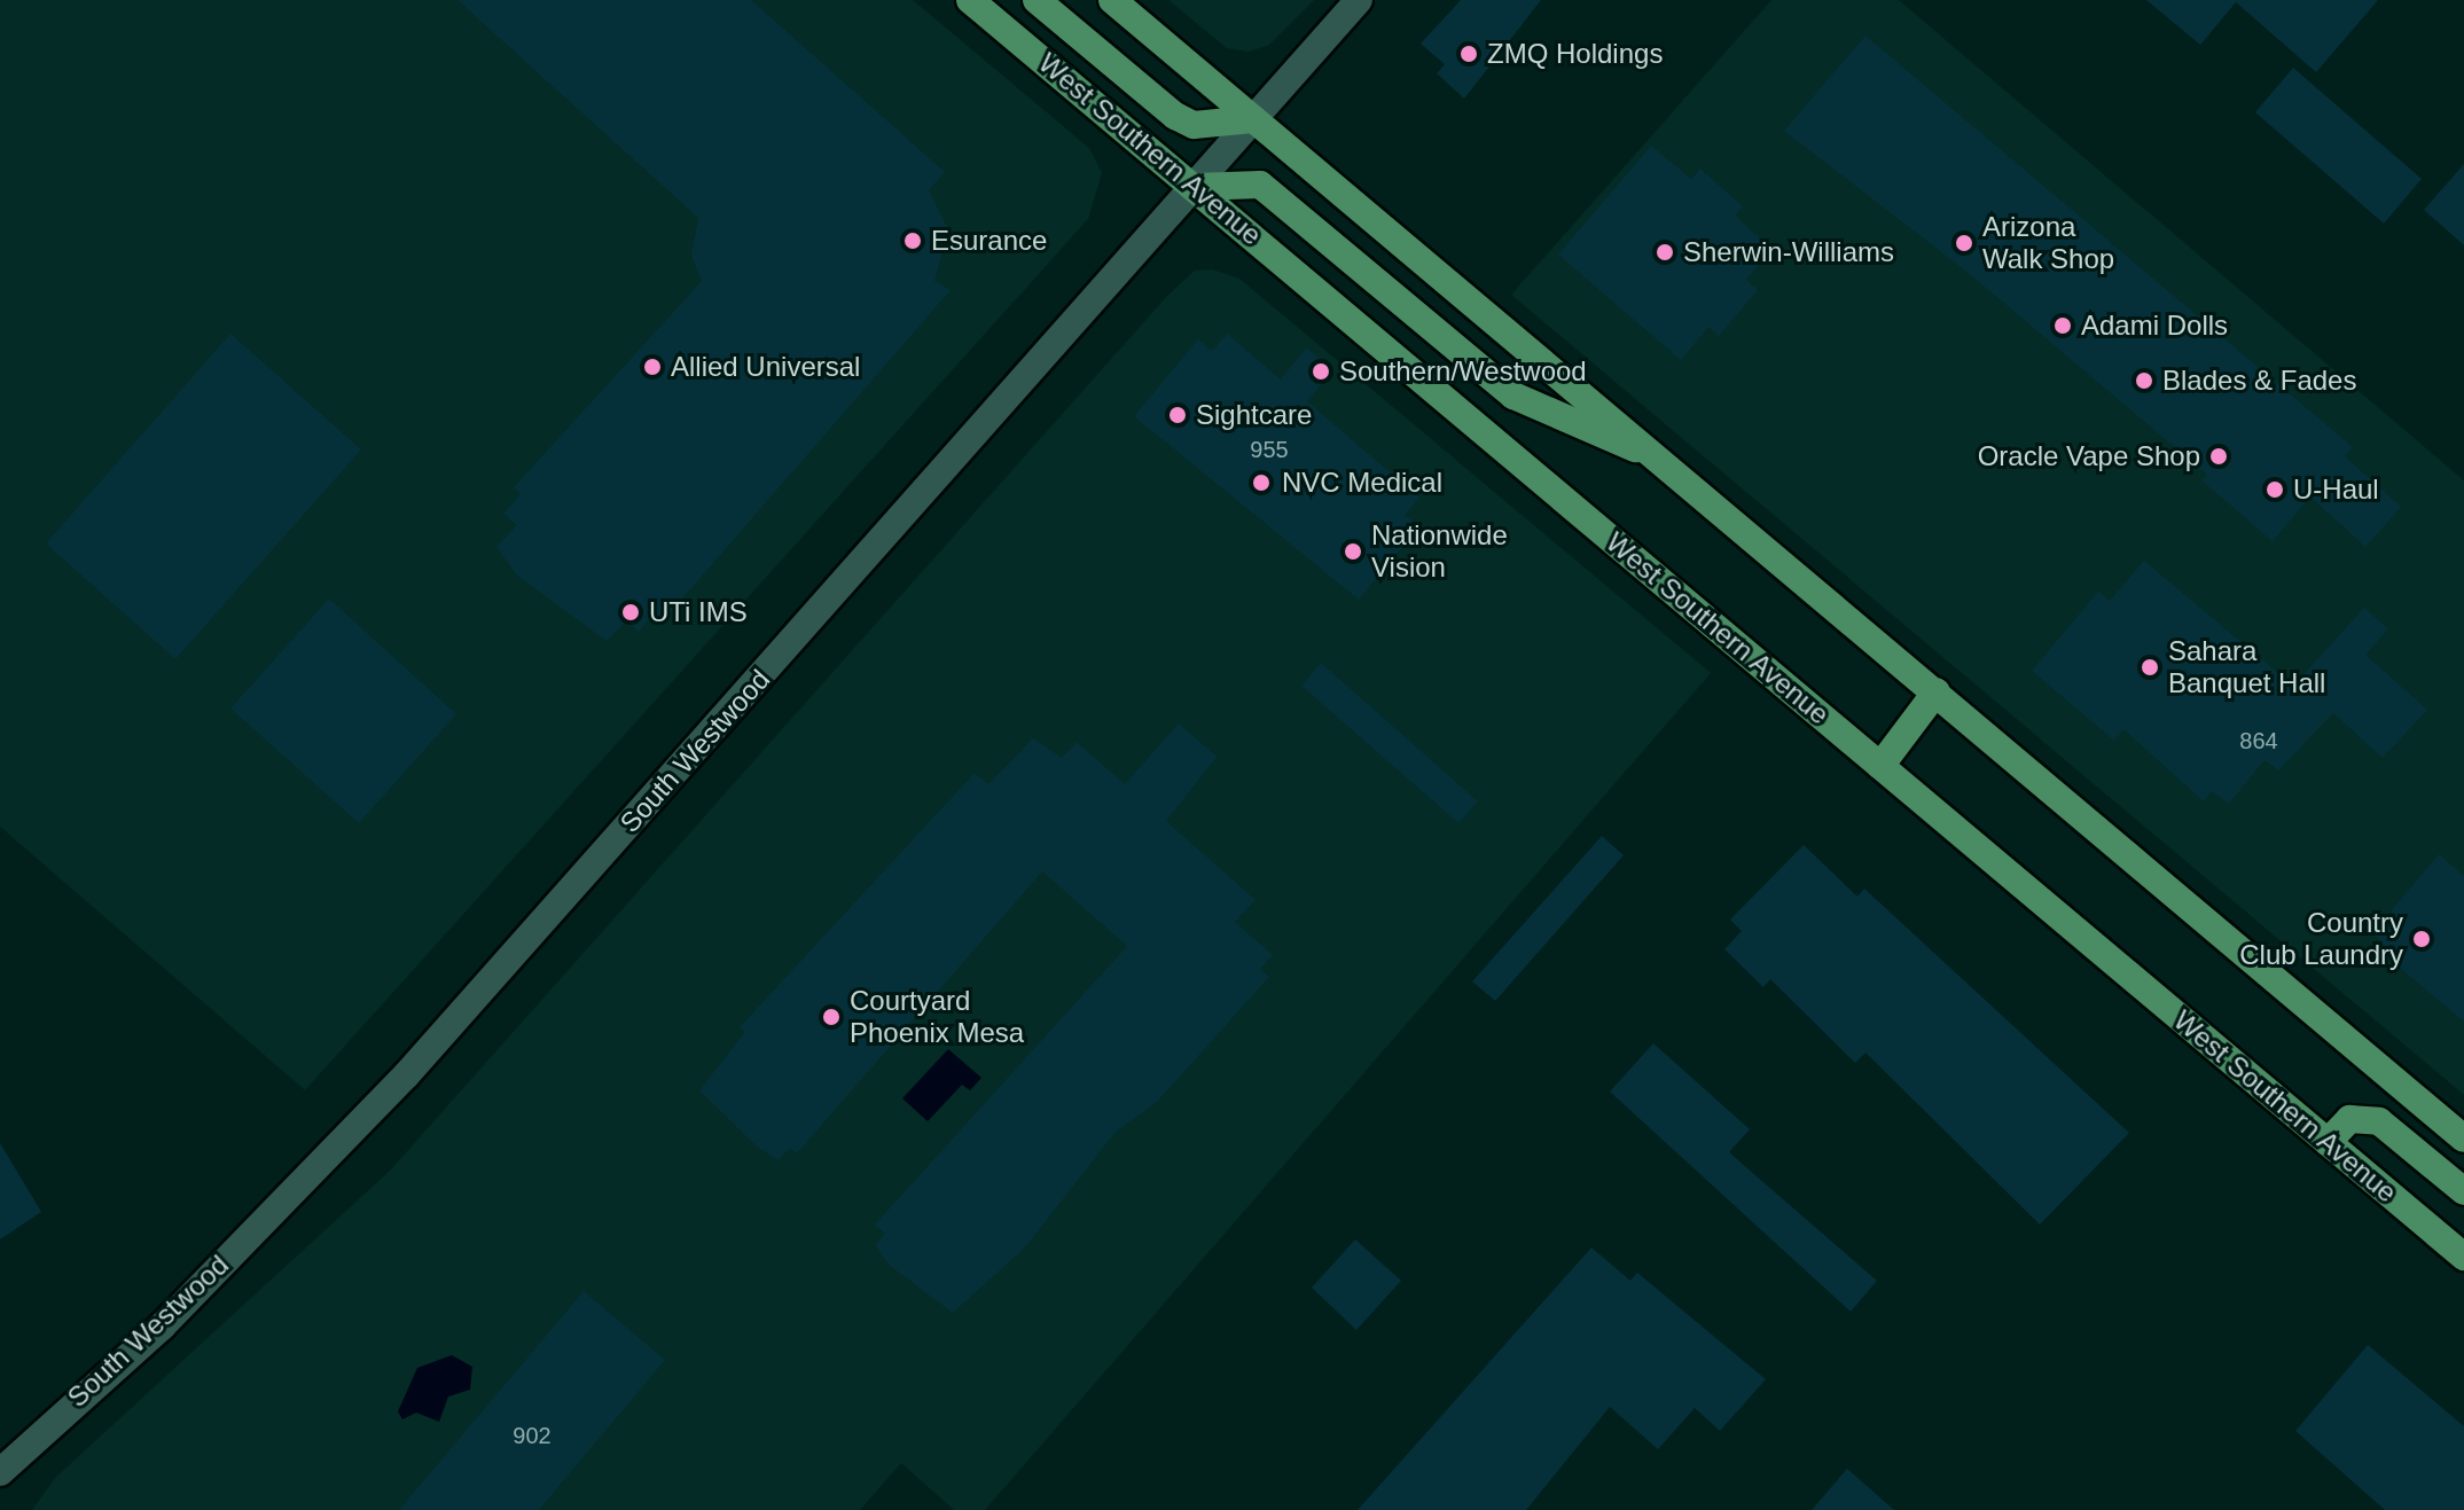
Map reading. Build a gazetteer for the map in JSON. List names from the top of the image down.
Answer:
{
  "streets": {
    "main road": ["West Southern Avenue"],
    "street": ["South Westwood"]
  },
  "crossings": [
    ["West Southern Avenue", "South Westwood"]
  ],
  "places": [
    "ZMQ Holdings",
    "Esurance",
    "Arizona Walk Shop",
    "Sherwin-Williams",
    "Adami Dolls",
    "Allied Universal",
    "Southern/Westwood",
    "Blades & Fades",
    "Sightcare",
    "Oracle Vape Shop",
    "NVC Medical",
    "U-Haul",
    "Nationwide Vision",
    "UTi IMS",
    "Sahara Banquet Hall",
    "Country Club Laundry",
    "Courtyard Phoenix Mesa"
  ],
  "house_numbers": ["955", "864", "902"]
}
